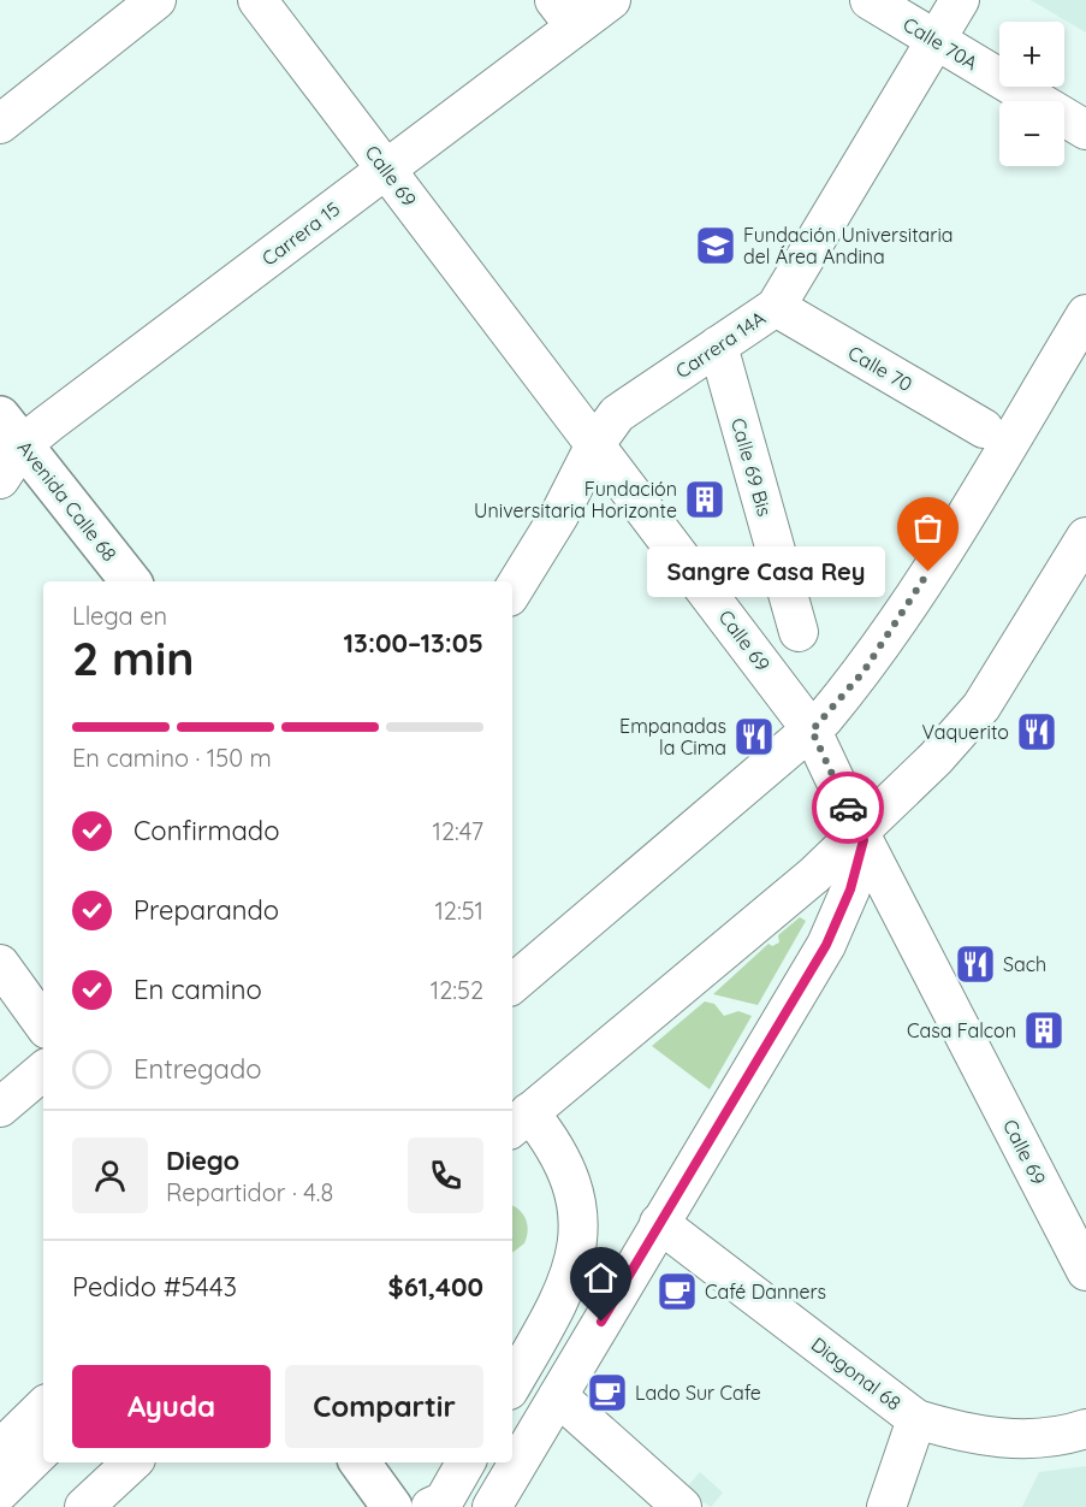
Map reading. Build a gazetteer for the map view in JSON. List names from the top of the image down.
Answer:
{
  "streets": {
    "main road": ["Avenida Calle 68"],
    "street": [
      "Calle 70A",
      "Calle 69",
      "Carrera 15",
      "Carrera 14A",
      "Calle 70",
      "Calle 69 Bis",
      "Diagonal 68"
    ]
  },
  "crossings": [
    ["Calle 70A", "Carrera 14A"],
    ["Calle 69", "Carrera 15"],
    ["Calle 69", "Carrera 14A"],
    ["Carrera 15", "Avenida Calle 68"],
    ["Carrera 14A", "Calle 70"],
    ["Carrera 14A", "Calle 69 Bis"]
  ],
  "places": {
    "school or university": ["Fundación Universitaria del Área Andina"],
    "building": ["Fundación Universitaria Horizonte", "Casa Falcon"],
    "other": ["Sangre Casa Rey"],
    "restaurant": ["Vaquerito", "Empanadas la Cima", "Sach"],
    "cafe": ["Café Danners", "Lado Sur Cafe"]
  },
  "page": {
    "map_buttons": ["+", "−"],
    "bubble": "Sangre Casa Rey",
    "heading": ["2 min", "Llega en", "13:00–13:05"],
    "panel": [
      "Diego",
      "Repartidor · 4.8",
      "Pedido #5443",
      "$61,400"
    ],
    "bar": "En camino · 150 m",
    "list": [
      ["Confirmado", "12:47"],
      ["Preparando", "12:51"],
      ["En camino", "12:52"],
      "Entregado"
    ],
    "buttons": ["Ayuda", "Compartir"]
  }
}
